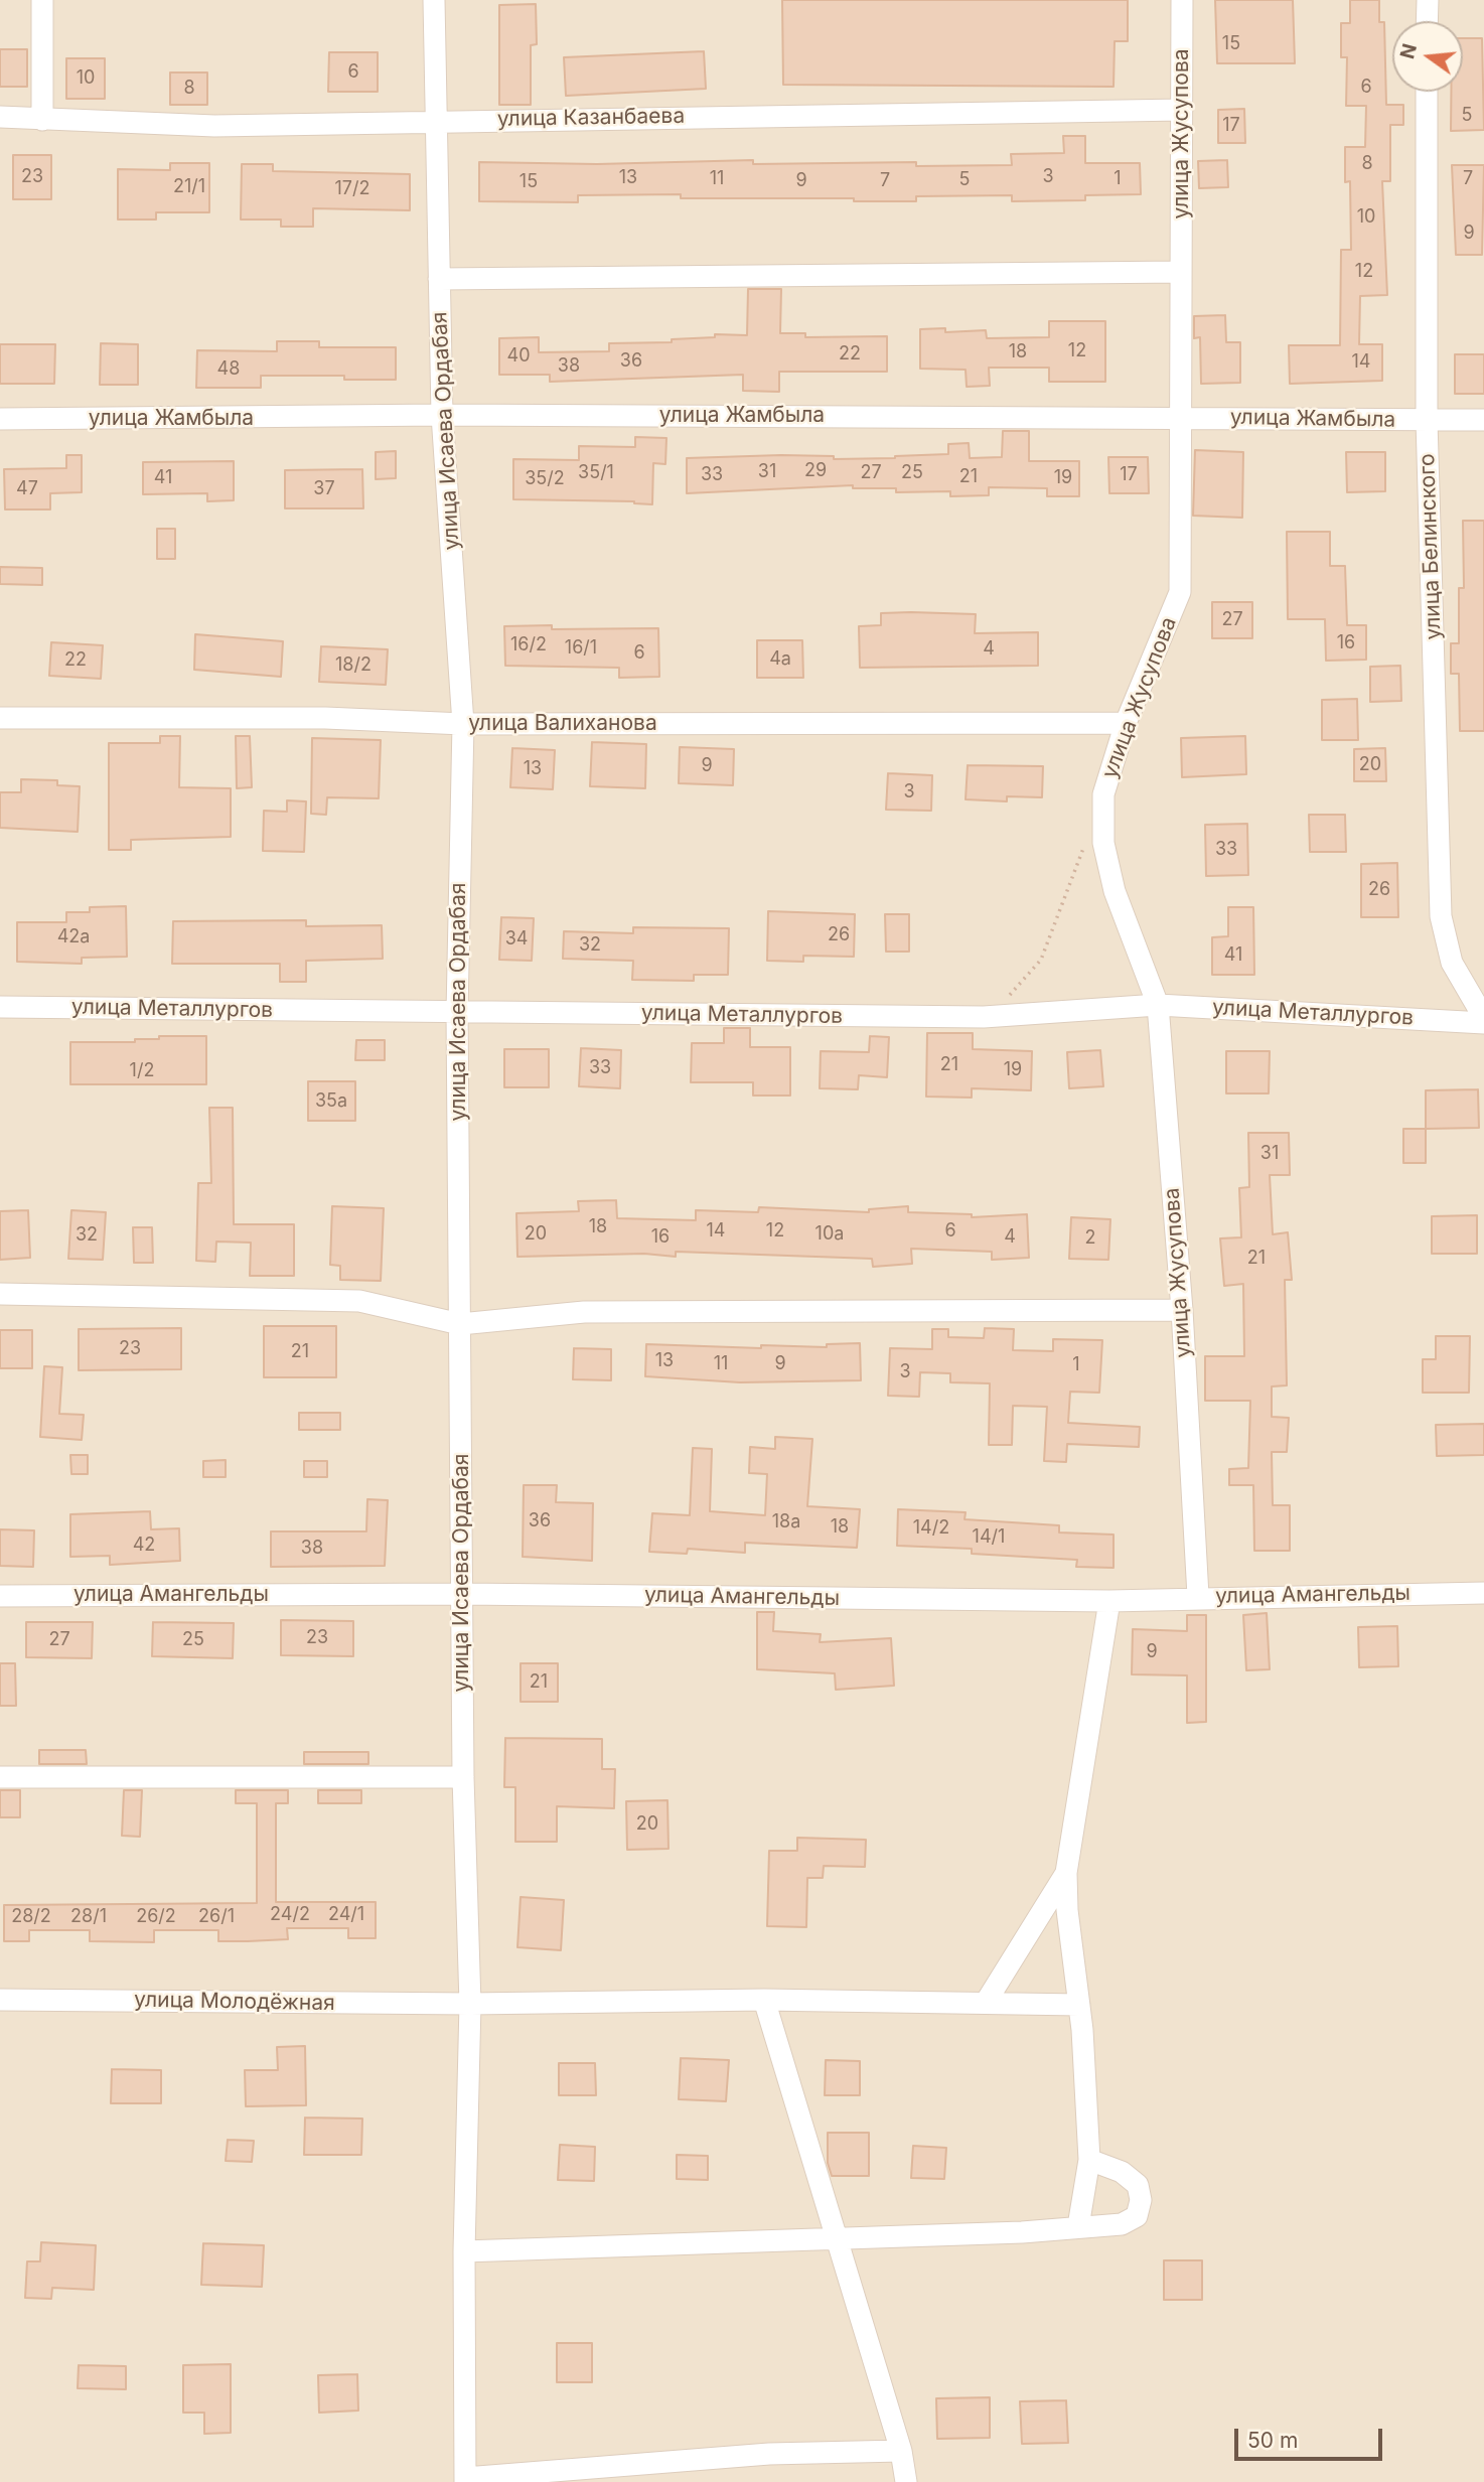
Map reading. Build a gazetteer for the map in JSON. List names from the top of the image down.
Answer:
{
  "streets": {
    "street": [
      "улица Казанбаева",
      "улица Жусупова",
      "улица Жамбыла",
      "улица Исаева Ордабая",
      "улица Белинского",
      "улица Валиханова",
      "улица Металлургов",
      "улица Амангельды",
      "улица Молодёжная"
    ]
  },
  "crossings": [
    ["улица Казанбаева", "улица Жусупова"],
    ["улица Казанбаева", "улица Исаева Ордабая"],
    ["улица Жусупова", "улица Жамбыла"],
    ["улица Жусупова", "улица Валиханова"],
    ["улица Жусупова", "улица Металлургов"],
    ["улица Жусупова", "улица Амангельды"],
    ["улица Жамбыла", "улица Исаева Ордабая"],
    ["улица Жамбыла", "улица Белинского"],
    ["улица Исаева Ордабая", "улица Валиханова"],
    ["улица Исаева Ордабая", "улица Металлургов"],
    ["улица Исаева Ордабая", "улица Амангельды"],
    ["улица Исаева Ордабая", "улица Молодёжная"],
    ["улица Белинского", "улица Металлургов"]
  ],
  "house_numbers": [
    "15",
    "6",
    "10",
    "6",
    "8",
    "5",
    "17",
    "8",
    "23",
    "3",
    "13",
    "11",
    "1",
    "7",
    "5",
    "9",
    "7",
    "15",
    "21/1",
    "17/2",
    "10",
    "9",
    "12",
    "12",
    "18",
    "22",
    "40",
    "36",
    "14",
    "38",
    "48",
    "29",
    "31",
    "35/1",
    "27",
    "25",
    "33",
    "17",
    "21",
    "41",
    "19",
    "35/2",
    "47",
    "37",
    "27",
    "16",
    "16/2",
    "16/1",
    "4",
    "6",
    "4а",
    "22",
    "18/2",
    "20",
    "9",
    "13",
    "3",
    "33",
    "26",
    "26",
    "42а",
    "34",
    "32",
    "41",
    "21",
    "33",
    "19",
    "1/2",
    "35а",
    "31",
    "18",
    "14",
    "12",
    "6",
    "20",
    "10а",
    "32",
    "16",
    "4",
    "2",
    "21",
    "23",
    "21",
    "13",
    "11",
    "9",
    "1",
    "3",
    "36",
    "18а",
    "18",
    "14/2",
    "14/1",
    "42",
    "38",
    "23",
    "27",
    "25",
    "9",
    "21",
    "20",
    "24/2",
    "24/1",
    "28/2",
    "28/1",
    "26/2",
    "26/1"
  ],
  "scale_bar": "50 m",
  "north": "left"
}
